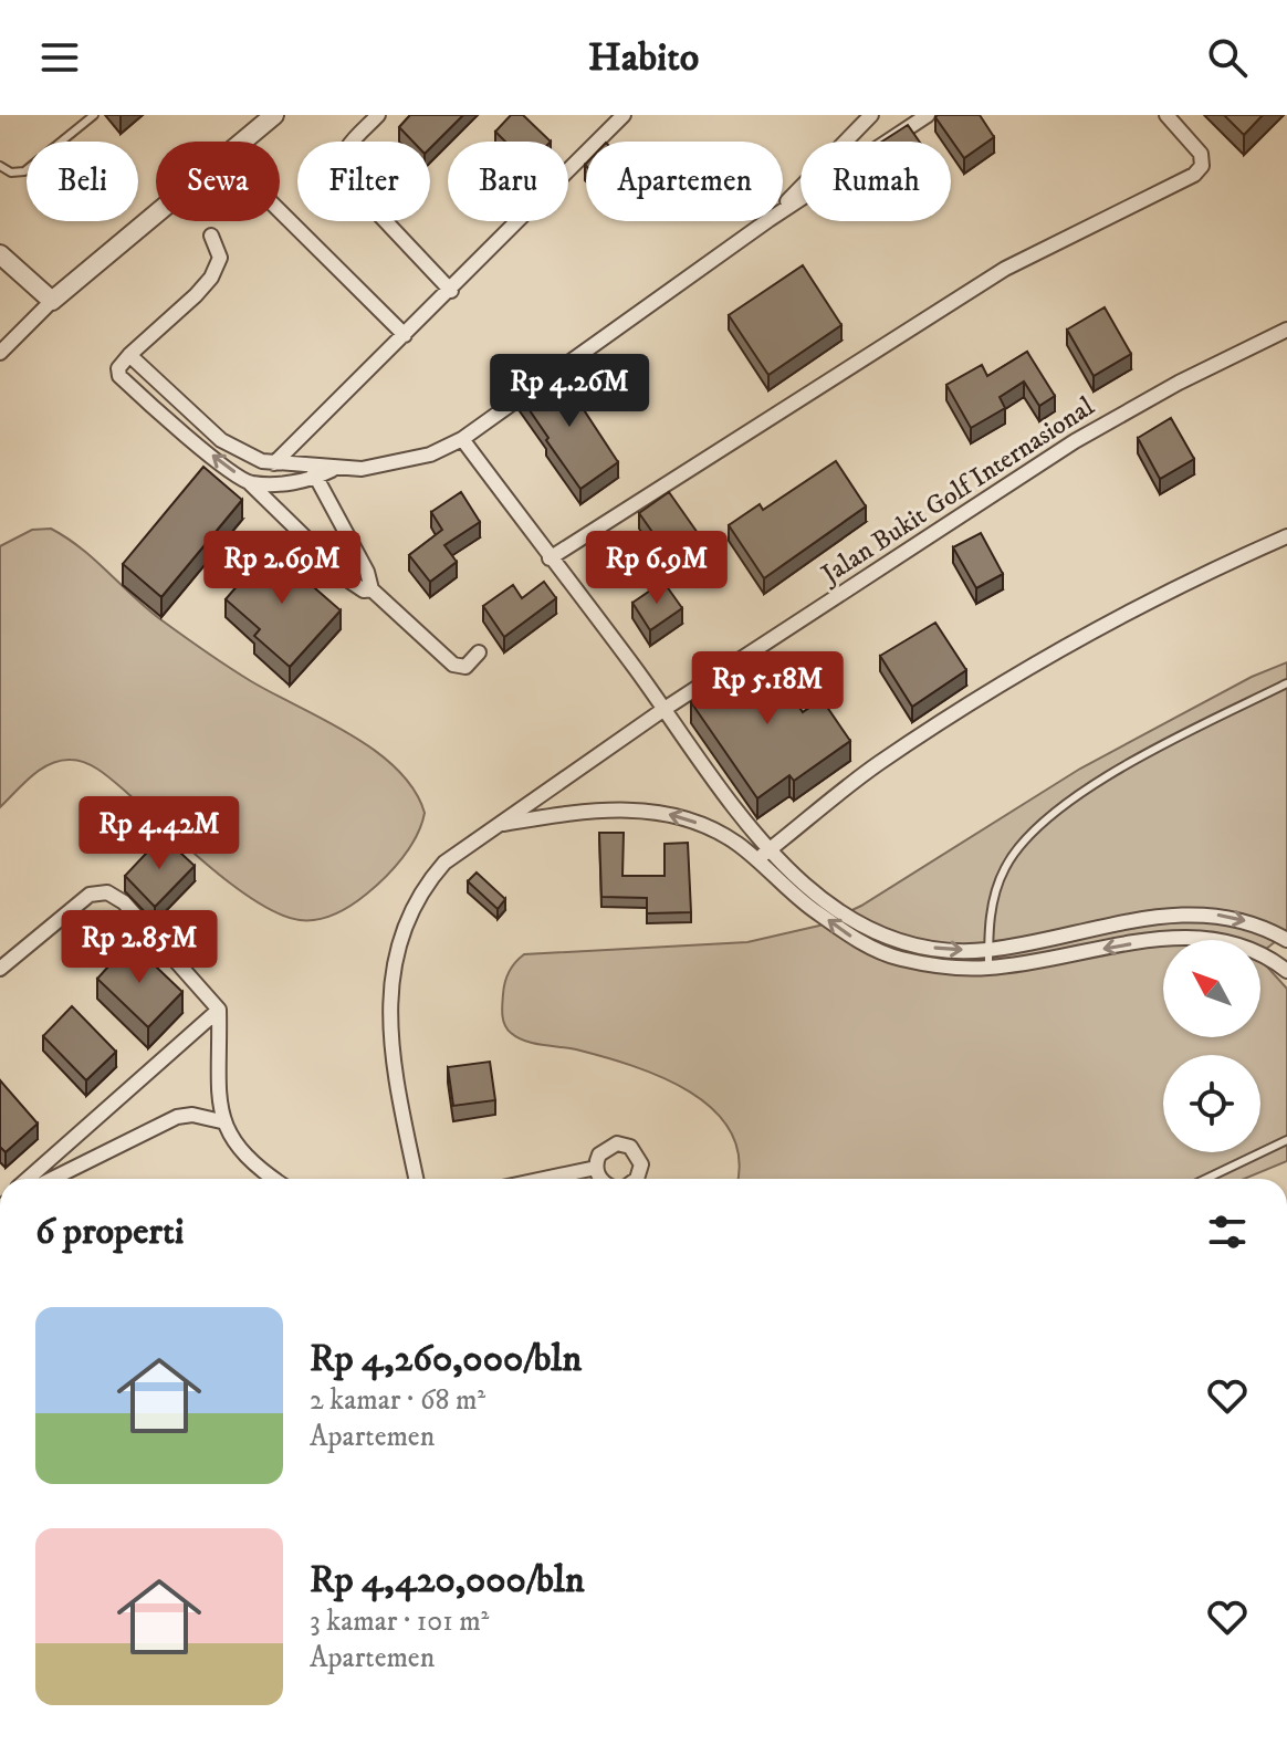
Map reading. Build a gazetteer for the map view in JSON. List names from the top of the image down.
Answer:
{
  "streets": {
    "street": ["Jalan Bukit Golf Internasional"]
  },
  "north": "top left",
  "page": {
    "header": "Habito",
    "chip": [
      "Beli",
      "Sewa",
      "Filter",
      "Baru",
      "Apartemen",
      "Rumah"
    ],
    "price": [
      "Rp 4.26M",
      "Rp 2.69M",
      "Rp 6.9M",
      "Rp 5.18M",
      "Rp 4.42M",
      "Rp 2.85M"
    ],
    "heading": "6 properti",
    "list": [
      {
        "name": "Rp 4,260,000/bln",
        "note": "2 kamar · 68 m² · Apartemen"
      },
      {
        "name": "Rp 4,420,000/bln",
        "note": "3 kamar · 101 m² · Apartemen"
      }
    ]
  }
}
